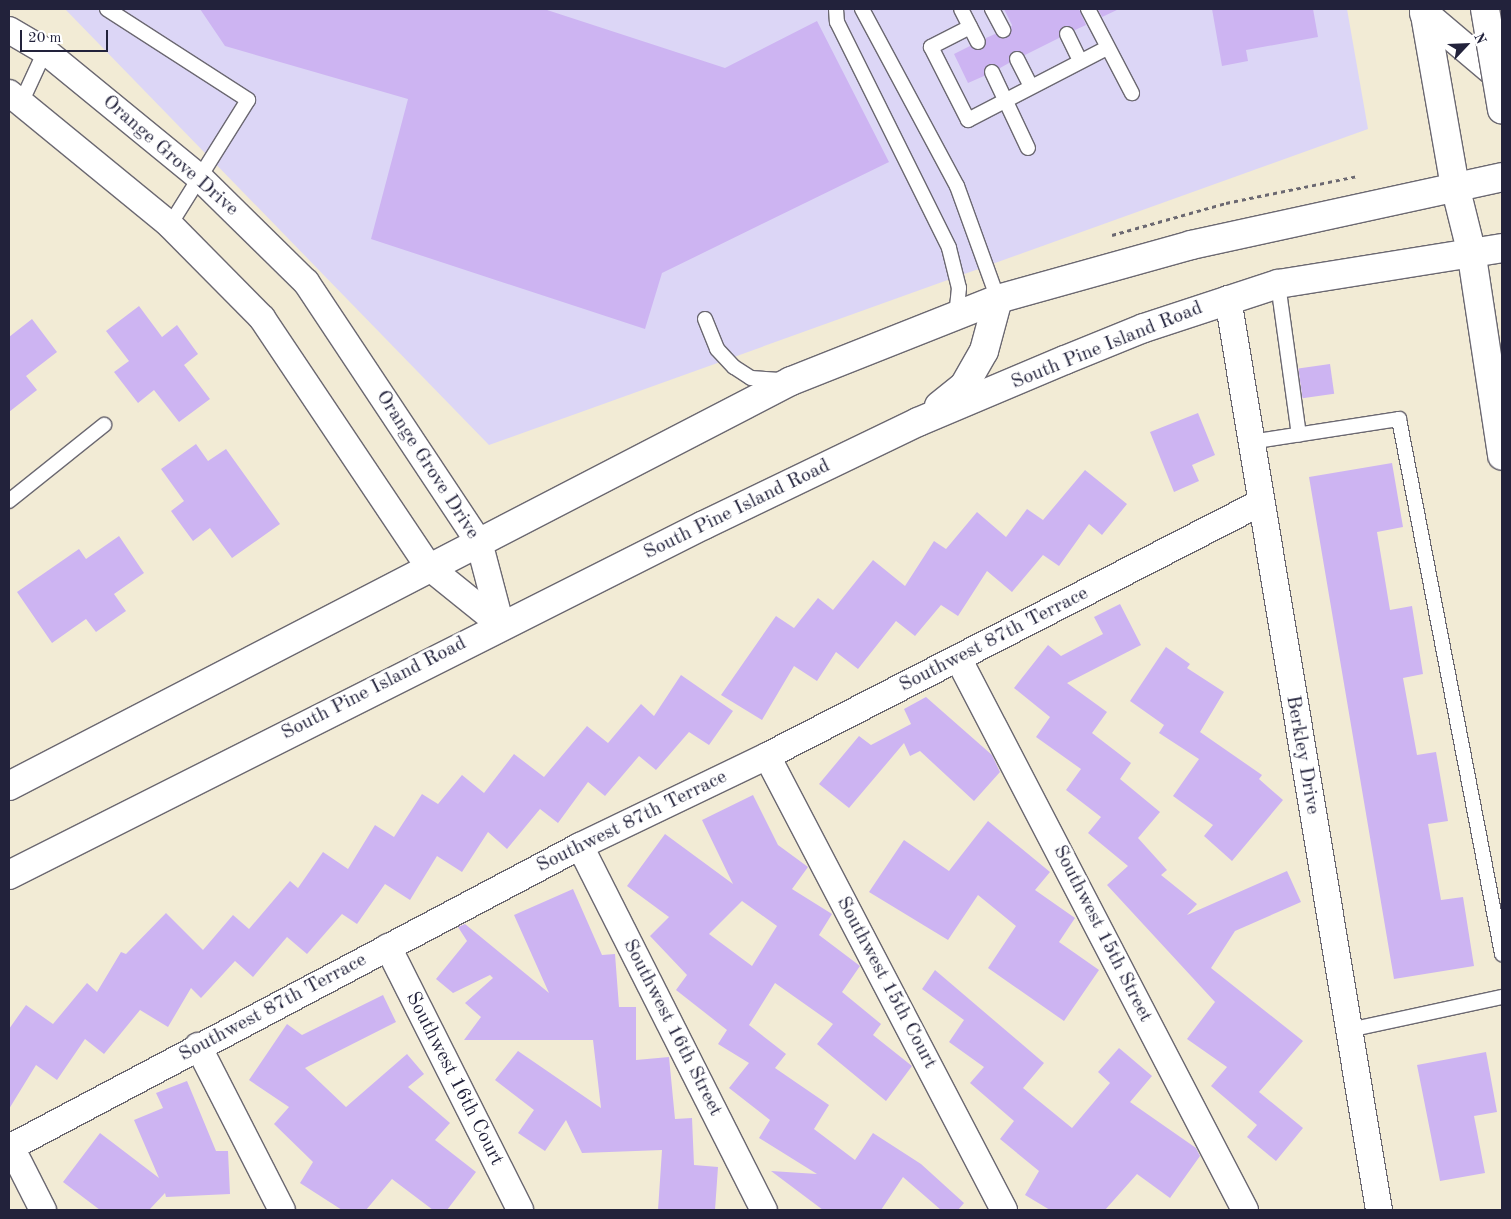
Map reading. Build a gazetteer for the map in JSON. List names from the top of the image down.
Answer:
{
  "streets": {
    "main road": ["South Pine Island Road"],
    "street": [
      "Orange Grove Drive",
      "Southwest 87th Terrace",
      "Berkley Drive",
      "Southwest 15th Street",
      "Southwest 15th Court",
      "Southwest 16th Street",
      "Southwest 16th Court"
    ]
  },
  "crossings": [
    ["Orange Grove Drive", "South Pine Island Road"],
    ["South Pine Island Road", "Berkley Drive"],
    ["Southwest 87th Terrace", "Berkley Drive"],
    ["Southwest 87th Terrace", "Southwest 15th Street"],
    ["Southwest 87th Terrace", "Southwest 15th Court"],
    ["Southwest 87th Terrace", "Southwest 16th Street"],
    ["Southwest 87th Terrace", "Southwest 16th Court"]
  ],
  "scale_bar": "20 m",
  "north": "top right"
}
